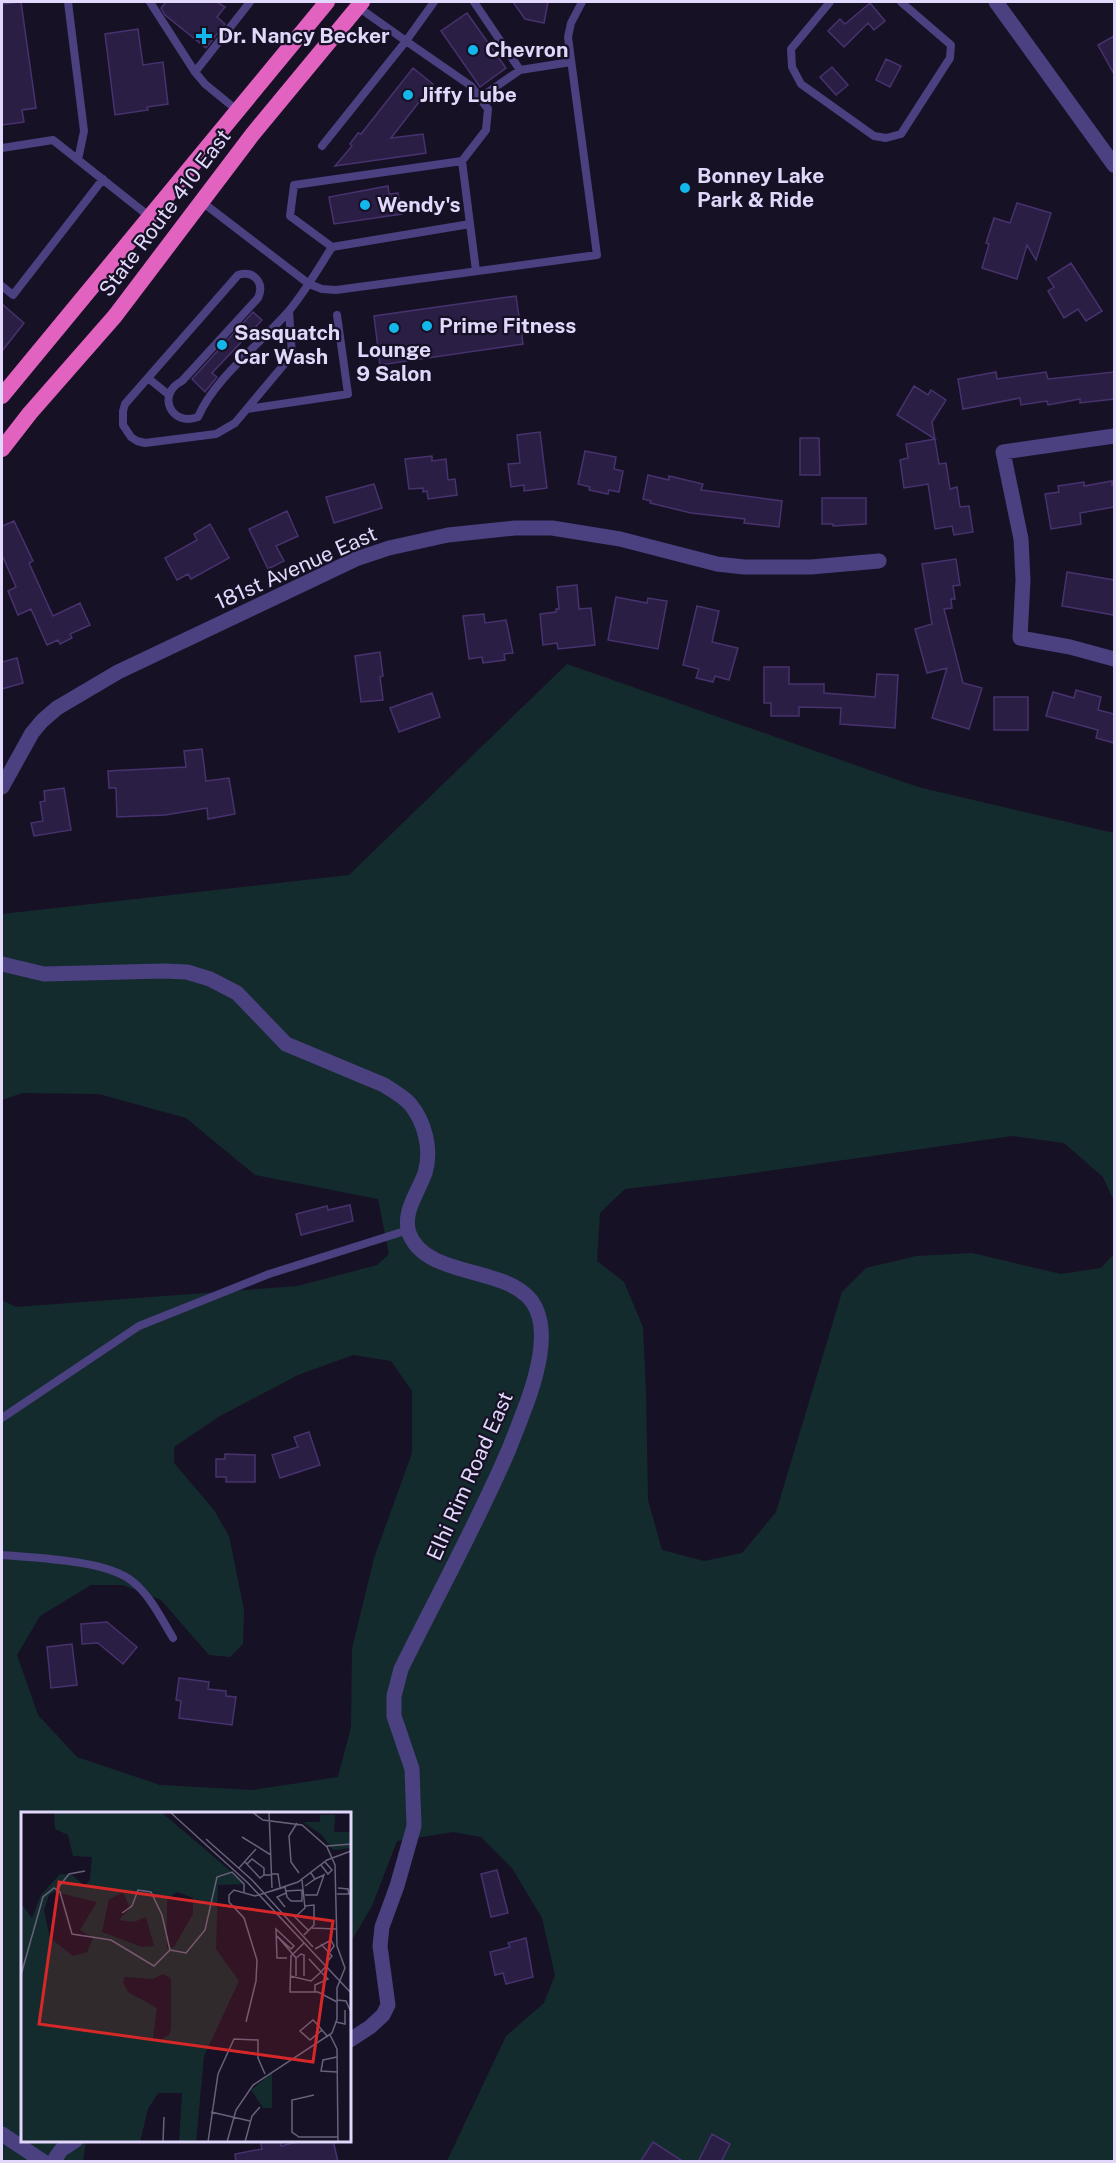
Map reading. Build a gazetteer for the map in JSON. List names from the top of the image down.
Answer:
{
  "streets": {
    "highway": ["State Route 410 East"],
    "street": ["181st Avenue East", "Elhi Rim Road East"]
  },
  "places": {
    "health": ["Dr. Nancy Becker"],
    "other": [
      "Chevron",
      "Jiffy Lube",
      "Bonney Lake Park & Ride",
      "Wendy's",
      "Prime Fitness",
      "Lounge 9 Salon",
      "Sasquatch Car Wash"
    ]
  }
}
